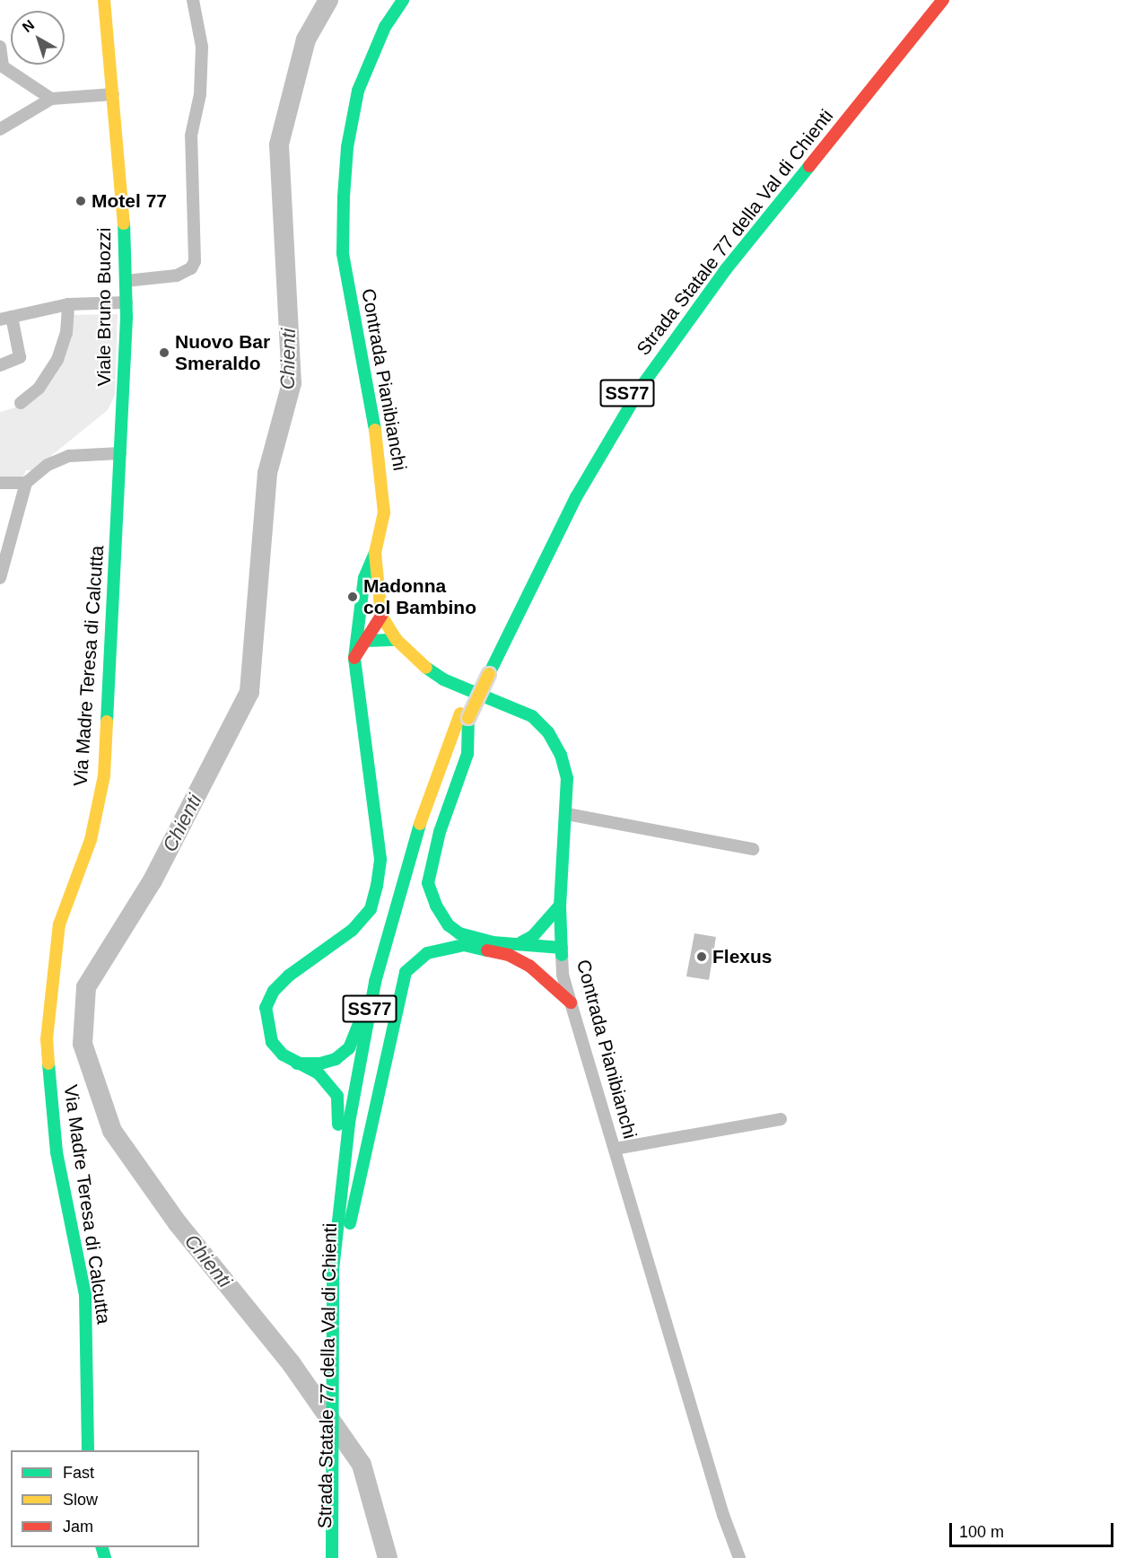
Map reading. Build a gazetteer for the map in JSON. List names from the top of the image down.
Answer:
{
  "streets": {
    "main road": [
      "Strada Statale 77 della Val di Chienti",
      "Viale Bruno Buozzi",
      "Contrada Pianibianchi",
      "SS77",
      "Via Madre Teresa di Calcutta"
    ]
  },
  "crossings": [
    ["Viale Bruno Buozzi", "Via Madre Teresa di Calcutta"]
  ],
  "water": ["Chienti"],
  "places": [
    "Motel 77",
    "Nuovo Bar Smeraldo",
    "Madonna col Bambino",
    "Flexus"
  ],
  "legend": ["Fast", "Slow", "Jam"],
  "scale_bar": "100 m",
  "north": "top left"
}
